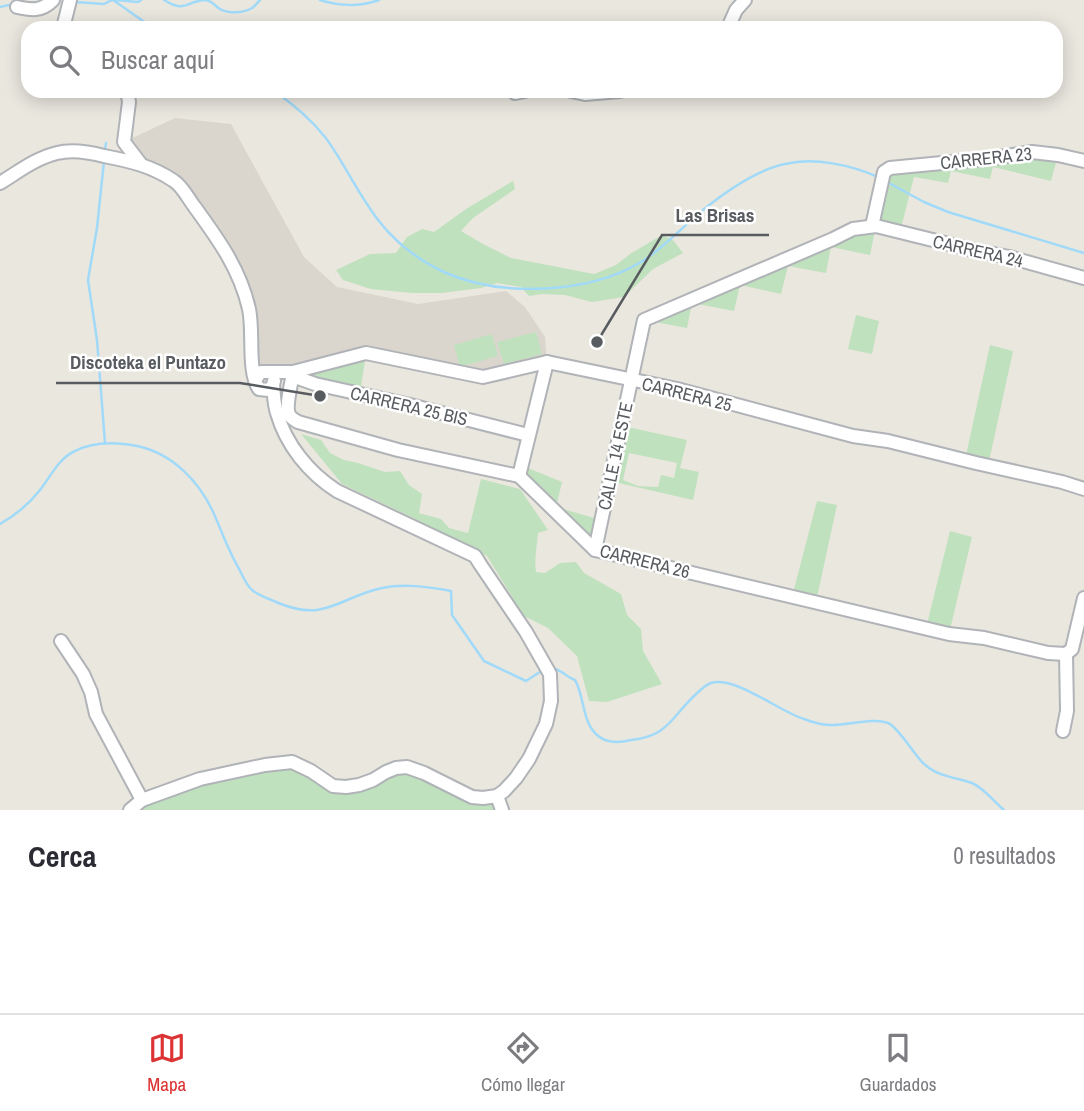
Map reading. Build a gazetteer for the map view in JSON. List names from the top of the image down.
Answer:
{
  "streets": {
    "street": [
      "CARRERA 23",
      "CARRERA 24",
      "CARRERA 25",
      "CARRERA 25 BIS",
      "CALLE 14 ESTE",
      "CARRERA 26"
    ]
  },
  "crossings": [
    ["CARRERA 23", "CARRERA 24"],
    ["CARRERA 23", "CALLE 14 ESTE"],
    ["CARRERA 24", "CALLE 14 ESTE"],
    ["CARRERA 25", "CARRERA 25 BIS"],
    ["CARRERA 25", "CALLE 14 ESTE"],
    ["CALLE 14 ESTE", "CARRERA 26"]
  ],
  "places": ["Las Brisas", "Discoteka el Puntazo"],
  "page": {
    "search": "Buscar aquí",
    "heading": ["Cerca", "0 resultados"],
    "nav": ["Mapa", "Cómo llegar", "Guardados"]
  }
}
